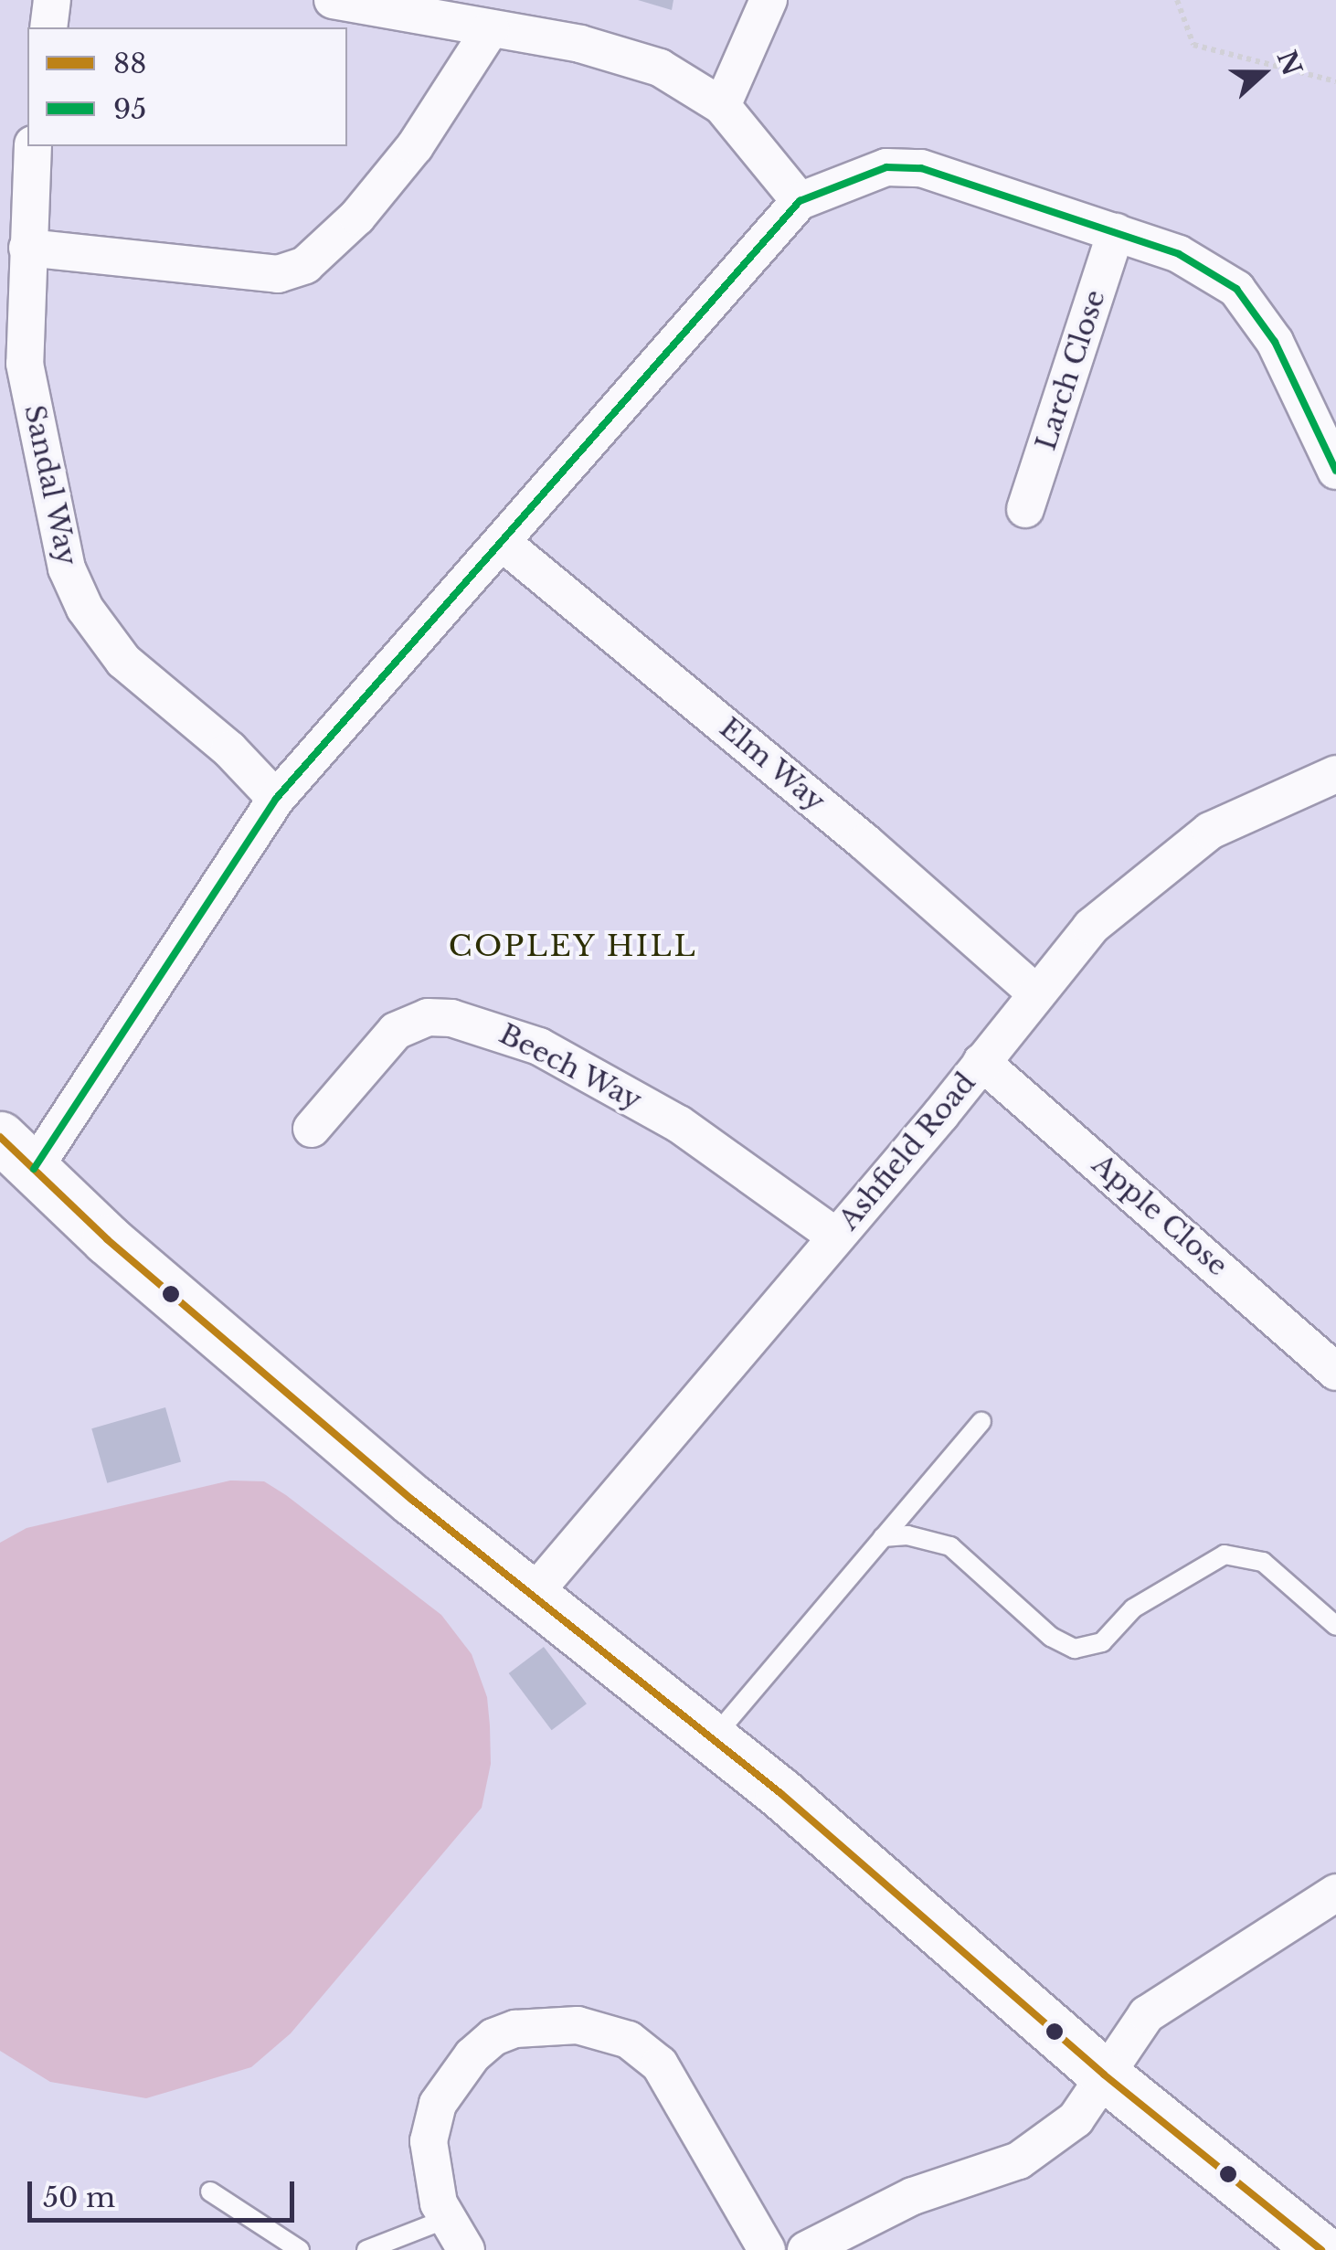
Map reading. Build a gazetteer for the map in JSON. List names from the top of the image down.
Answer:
{
  "streets": {
    "street": [
      "Larch Close",
      "Sandal Way",
      "Elm Way",
      "Beech Way",
      "Ashfield Road",
      "Apple Close"
    ]
  },
  "crossings": [
    ["Elm Way", "Ashfield Road"],
    ["Beech Way", "Ashfield Road"],
    ["Ashfield Road", "Apple Close"]
  ],
  "districts": ["COPLEY HILL"],
  "lines": ["transit line 95", "transit line 88"],
  "legend": ["88", "95"],
  "scale_bar": "50 m",
  "north": "right"
}
